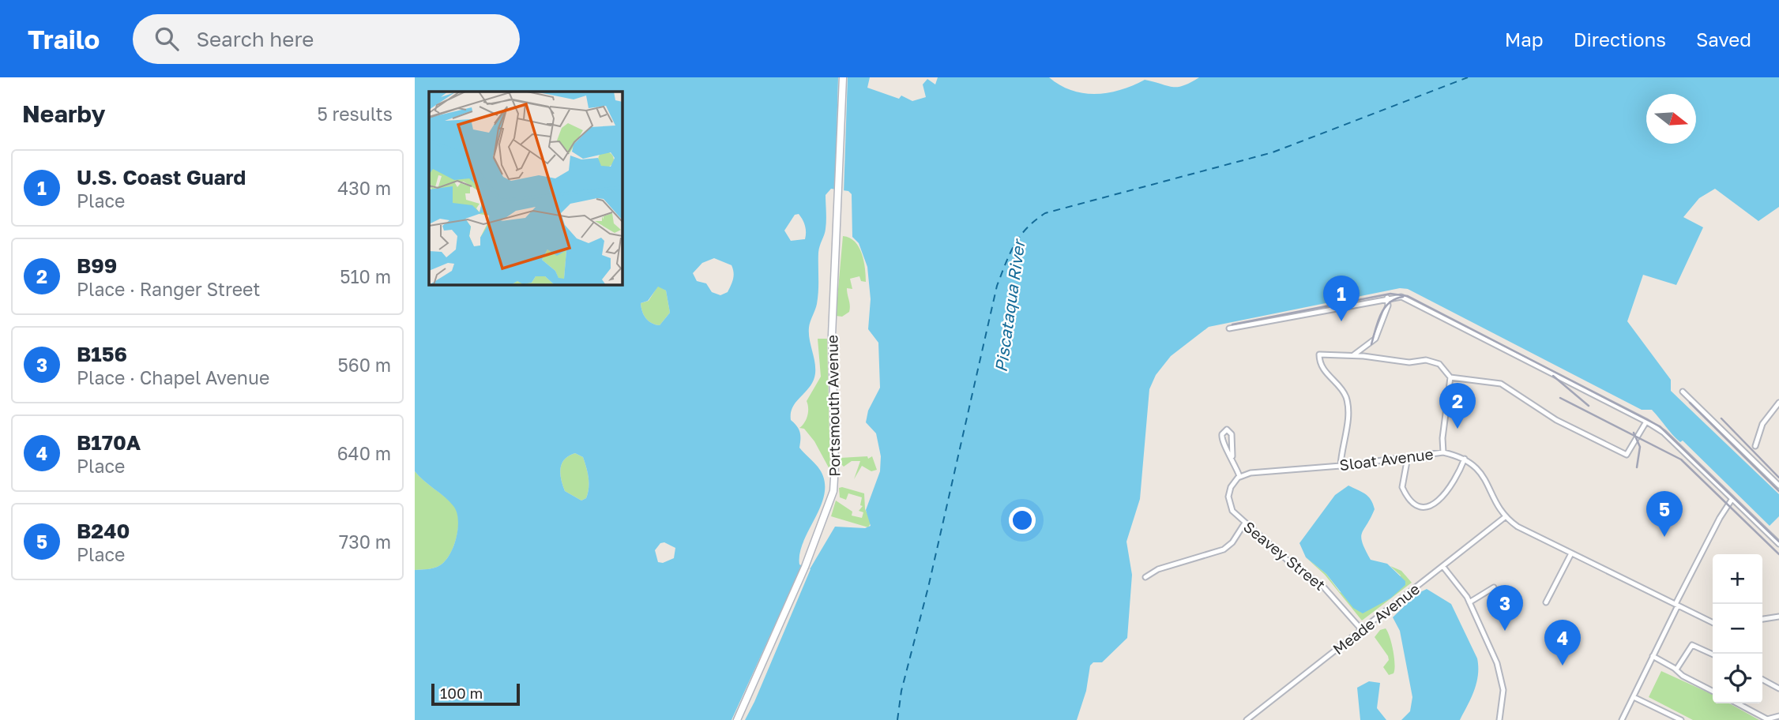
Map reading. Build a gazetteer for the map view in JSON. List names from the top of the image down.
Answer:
{
  "streets": {
    "main road": ["Portsmouth Avenue"],
    "street": ["Sloat Avenue", "Seavey Street", "Meade Avenue"]
  },
  "crossings": [
    ["Sloat Avenue", "Seavey Street"],
    ["Sloat Avenue", "Meade Avenue"],
    ["Seavey Street", "Meade Avenue"]
  ],
  "water": ["Piscataqua River"],
  "scale_bar": "100 m",
  "north": "right",
  "page": {
    "header": "Trailo",
    "search": "Search here",
    "nav": ["Map", "Directions", "Saved"],
    "heading": ["Nearby", "5 results"],
    "list": [
      {
        "mark": "1",
        "name": "U.S. Coast Guard",
        "note": "Place",
        "value": "430 m"
      },
      {
        "mark": "2",
        "name": "B99",
        "note": "Place · Ranger Street",
        "value": "510 m"
      },
      {
        "mark": "3",
        "name": "B156",
        "note": "Place · Chapel Avenue",
        "value": "560 m"
      },
      {
        "mark": "4",
        "name": "B170A",
        "note": "Place",
        "value": "640 m"
      },
      {
        "mark": "5",
        "name": "B240",
        "note": "Place",
        "value": "730 m"
      }
    ],
    "pins": [
      "1",
      "2",
      "5",
      "3",
      "4"
    ],
    "map_buttons": ["+", "−"],
    "scale": "100 m"
  }
}
